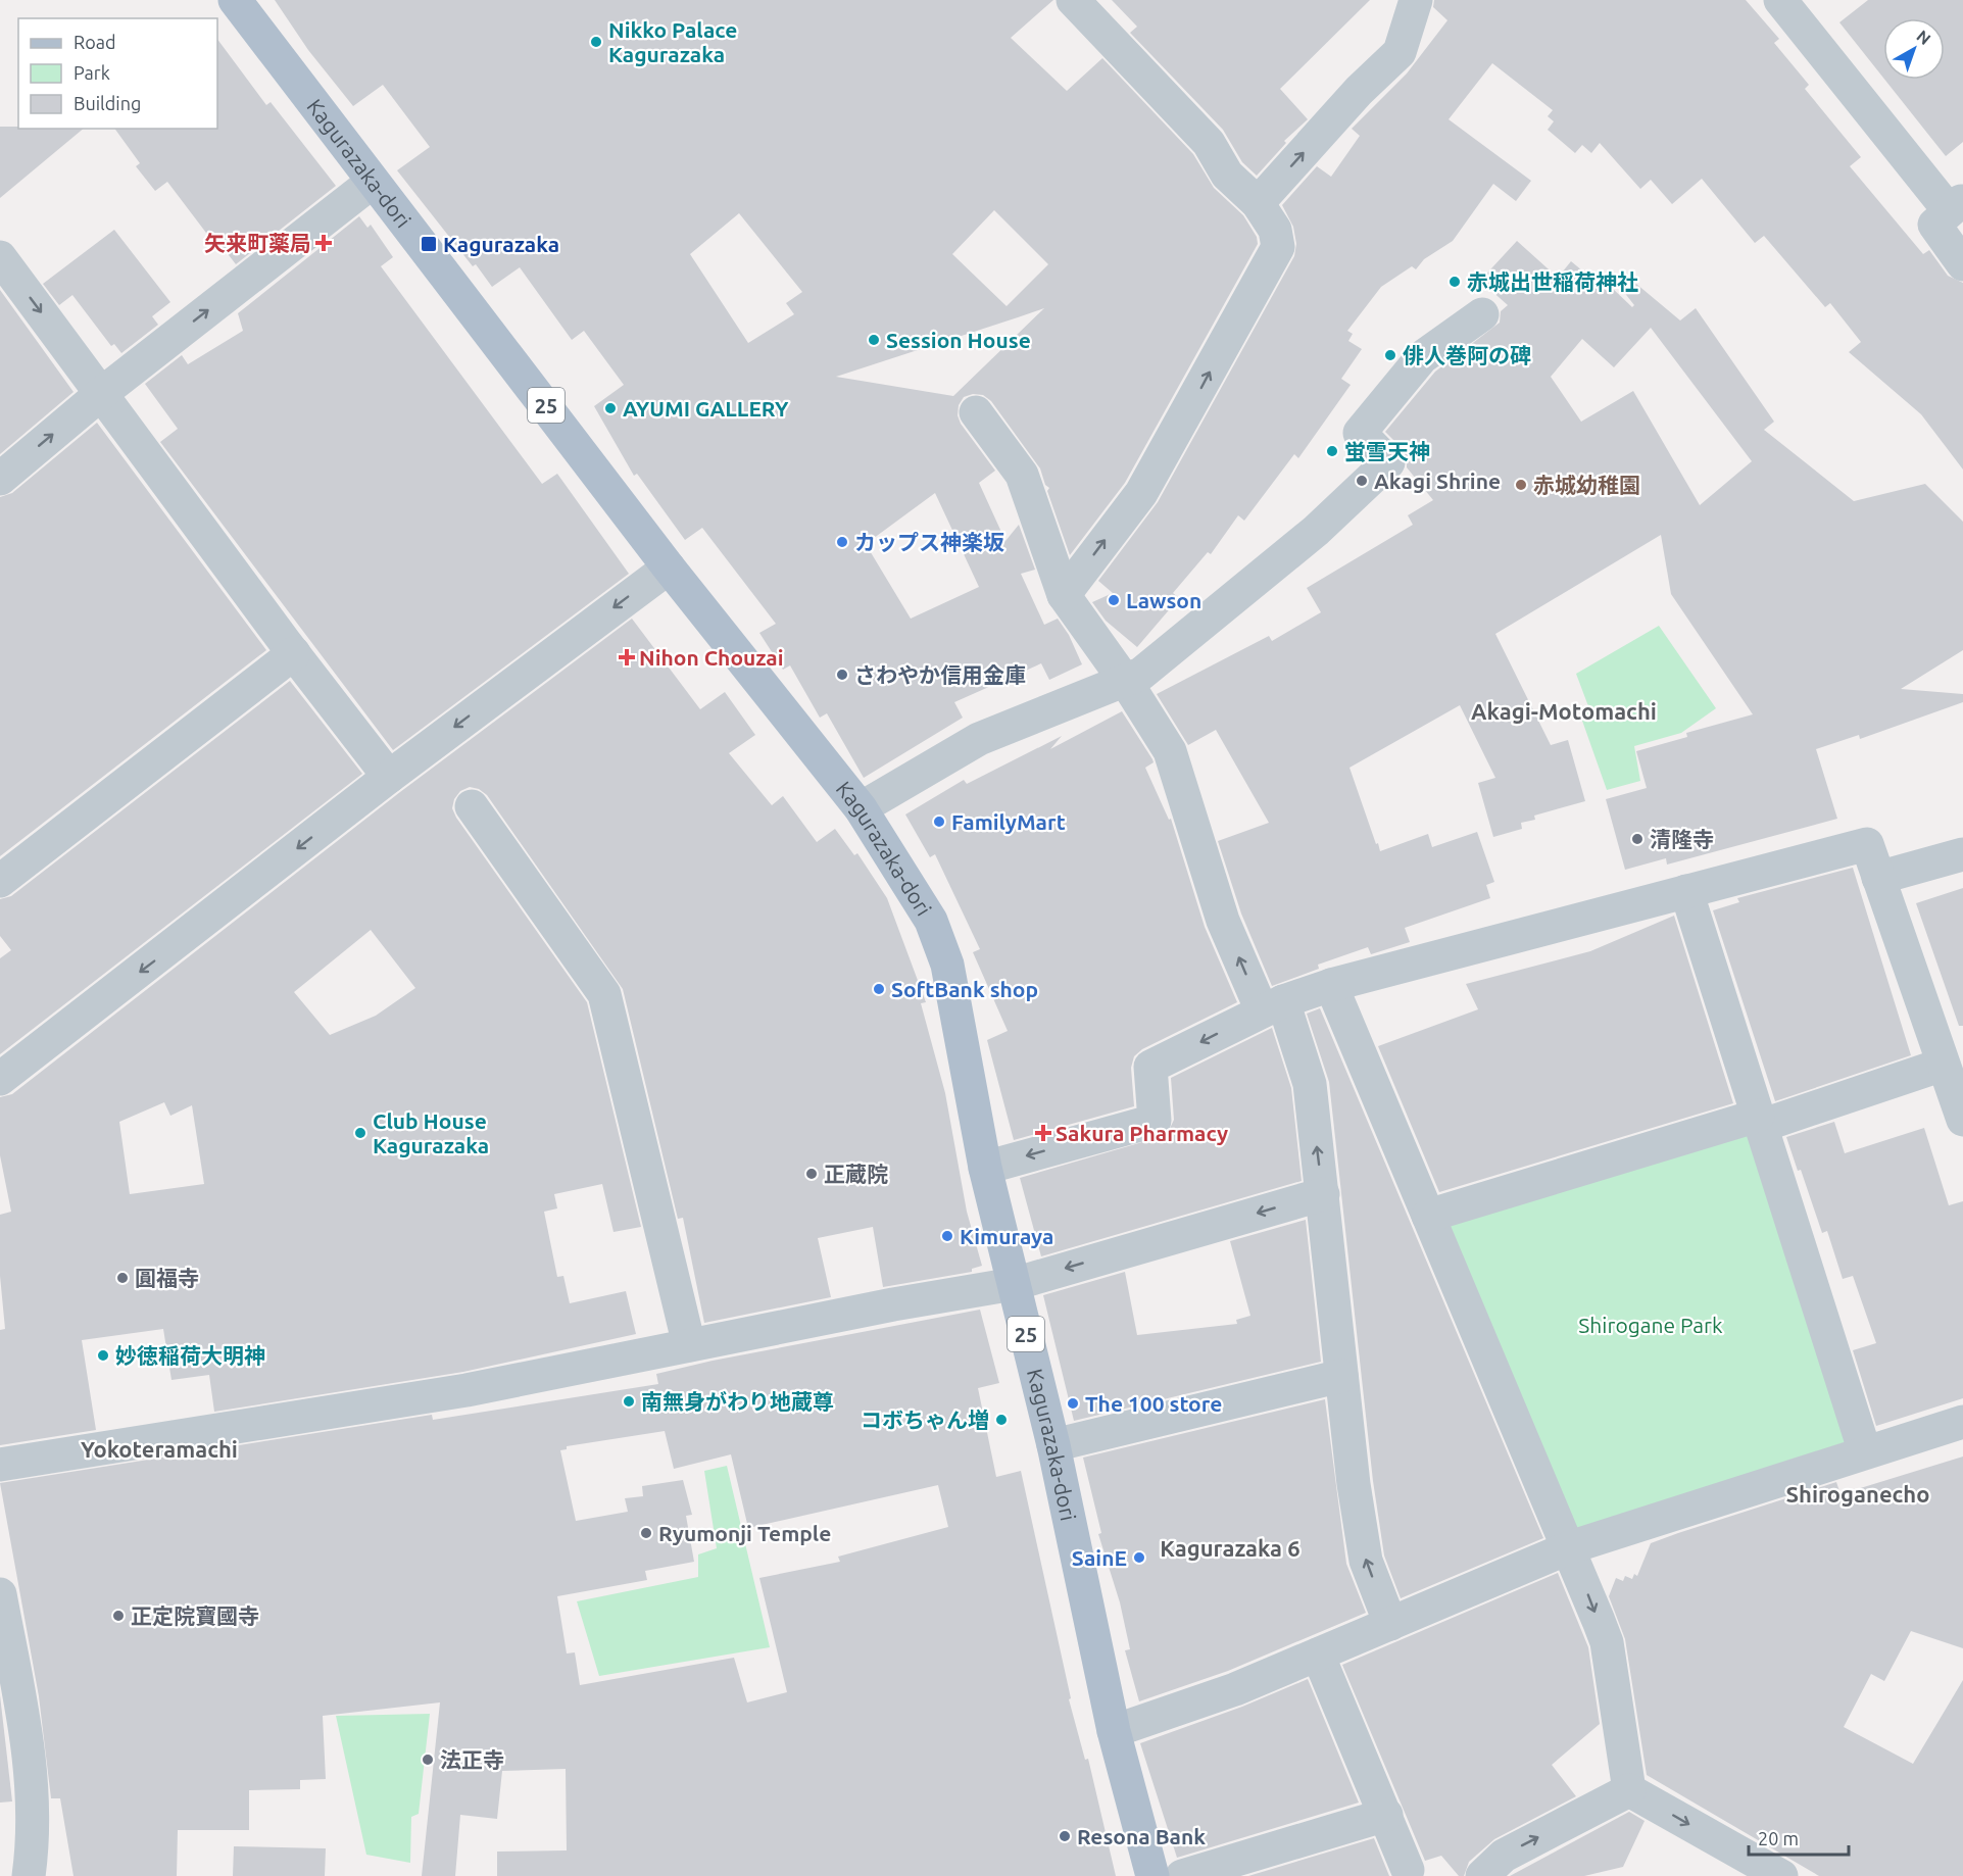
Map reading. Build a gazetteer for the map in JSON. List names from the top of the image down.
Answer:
{
  "streets": {
    "main road": ["Kagurazaka-dori", "25"]
  },
  "districts": [
    "Akagi-Motomachi",
    "Yokoteramachi",
    "Shiroganecho",
    "Kagurazaka 6"
  ],
  "parks": ["Shirogane Park"],
  "places": {
    "other": [
      "Nikko Palace Kagurazaka",
      "赤城出世稲荷神社",
      "Session House",
      "俳人巻阿の碑",
      "AYUMI GALLERY",
      "蛍雪天神",
      "Akagi Shrine",
      "赤城幼稚園",
      "カップス神楽坂",
      "Lawson",
      "さわやか信用金庫",
      "FamilyMart",
      "清隆寺",
      "SoftBank shop",
      "Club House Kagurazaka",
      "正蔵院",
      "Kimuraya",
      "圓福寺",
      "妙徳稲荷大明神",
      "南無身がわり地蔵尊",
      "The 100 store",
      "コボちゃん増",
      "Ryumonji Temple",
      "SainE",
      "正定院寶國寺",
      "法正寺",
      "Resona Bank"
    ],
    "health": ["矢来町薬局", "Nihon Chouzai", "Sakura Pharmacy"],
    "transit": ["Kagurazaka"]
  },
  "legend": ["Road", "Park", "Building"],
  "scale_bar": "20 m",
  "north": "top right"
}
